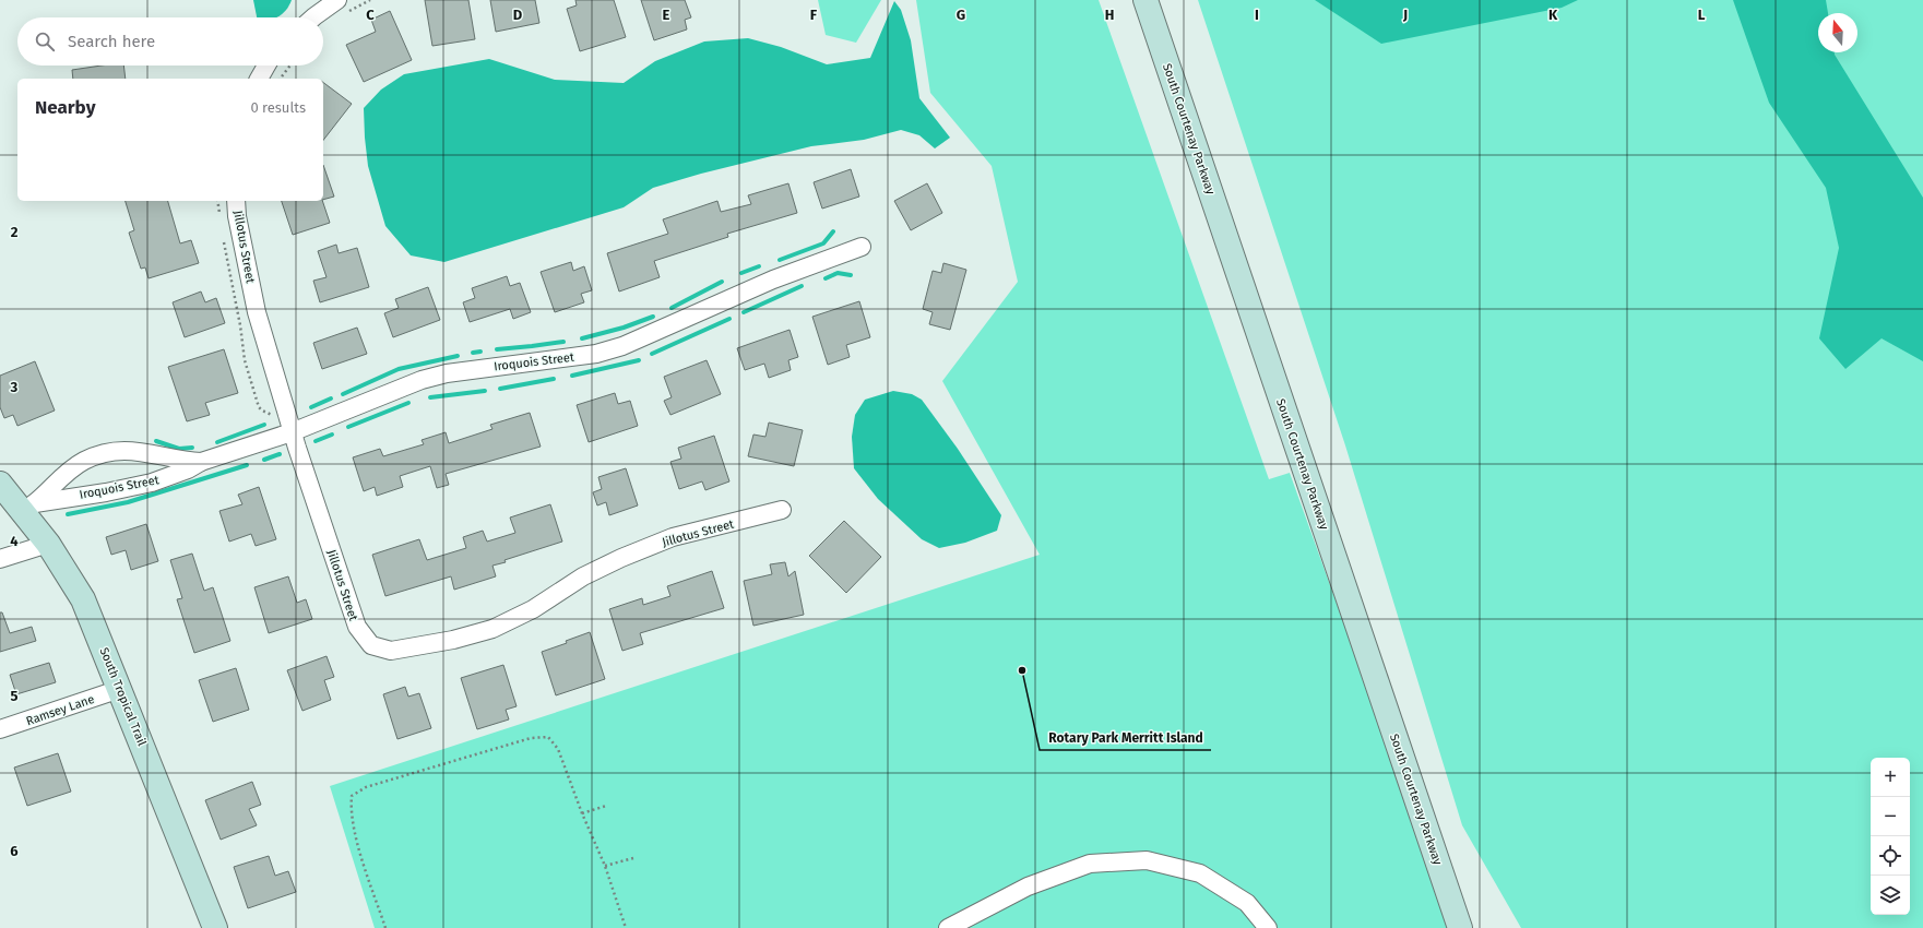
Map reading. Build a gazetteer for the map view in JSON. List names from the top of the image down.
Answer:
{
  "streets": {
    "main road": ["South Courtenay Parkway", "South Tropical Trail"],
    "street": ["Jillotus Street", "Iroquois Street", "Ramsey Lane"]
  },
  "crossings": [
    ["Jillotus Street", "Iroquois Street"],
    ["Iroquois Street", "South Tropical Trail"],
    ["South Tropical Trail", "Ramsey Lane"]
  ],
  "places": ["Rotary Park Merritt Island"],
  "north": "top",
  "page": {
    "search": "Search here",
    "heading": ["Nearby", "0 results"],
    "map_buttons": ["+", "−"]
  },
  "grid": {
    "columns": [
      "C",
      "D",
      "E",
      "F",
      "G",
      "H",
      "I",
      "J",
      "K",
      "L"
    ],
    "rows": [
      "2",
      "3",
      "4",
      "5",
      "6"
    ]
  }
}
